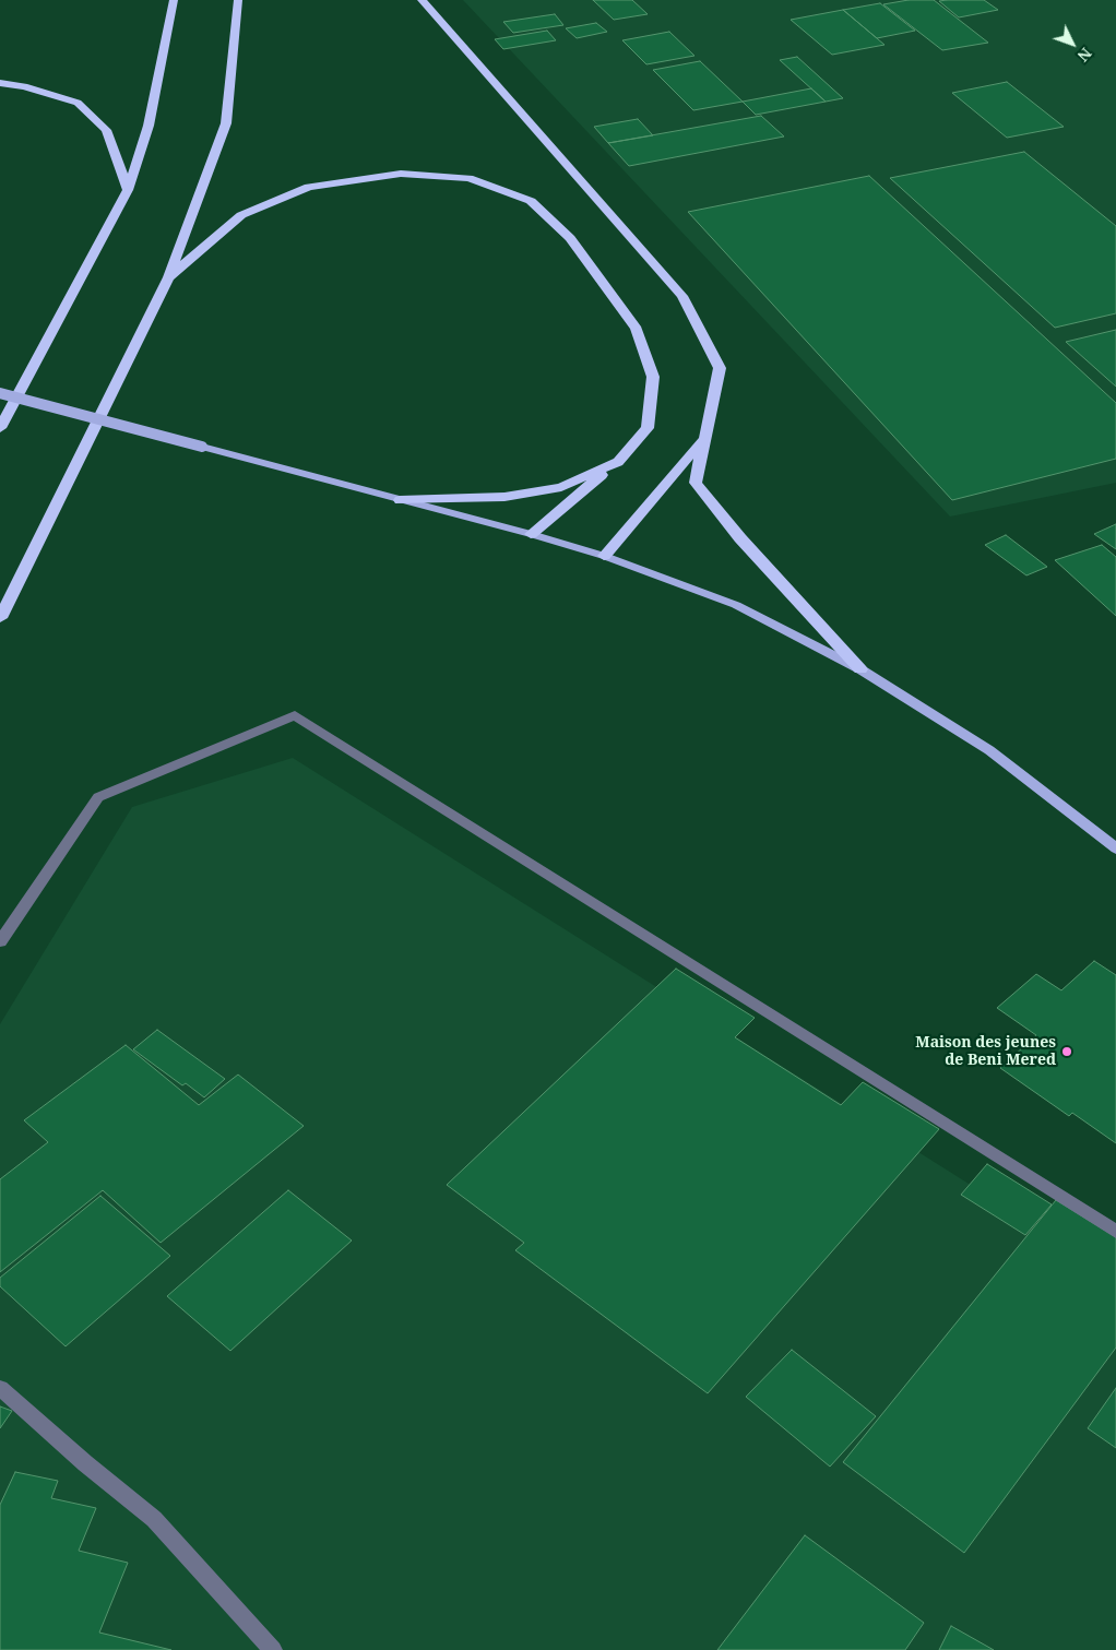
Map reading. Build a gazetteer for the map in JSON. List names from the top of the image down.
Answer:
{
  "places": ["Maison des jeunes de Beni Mered"],
  "north": "bottom right"
}
